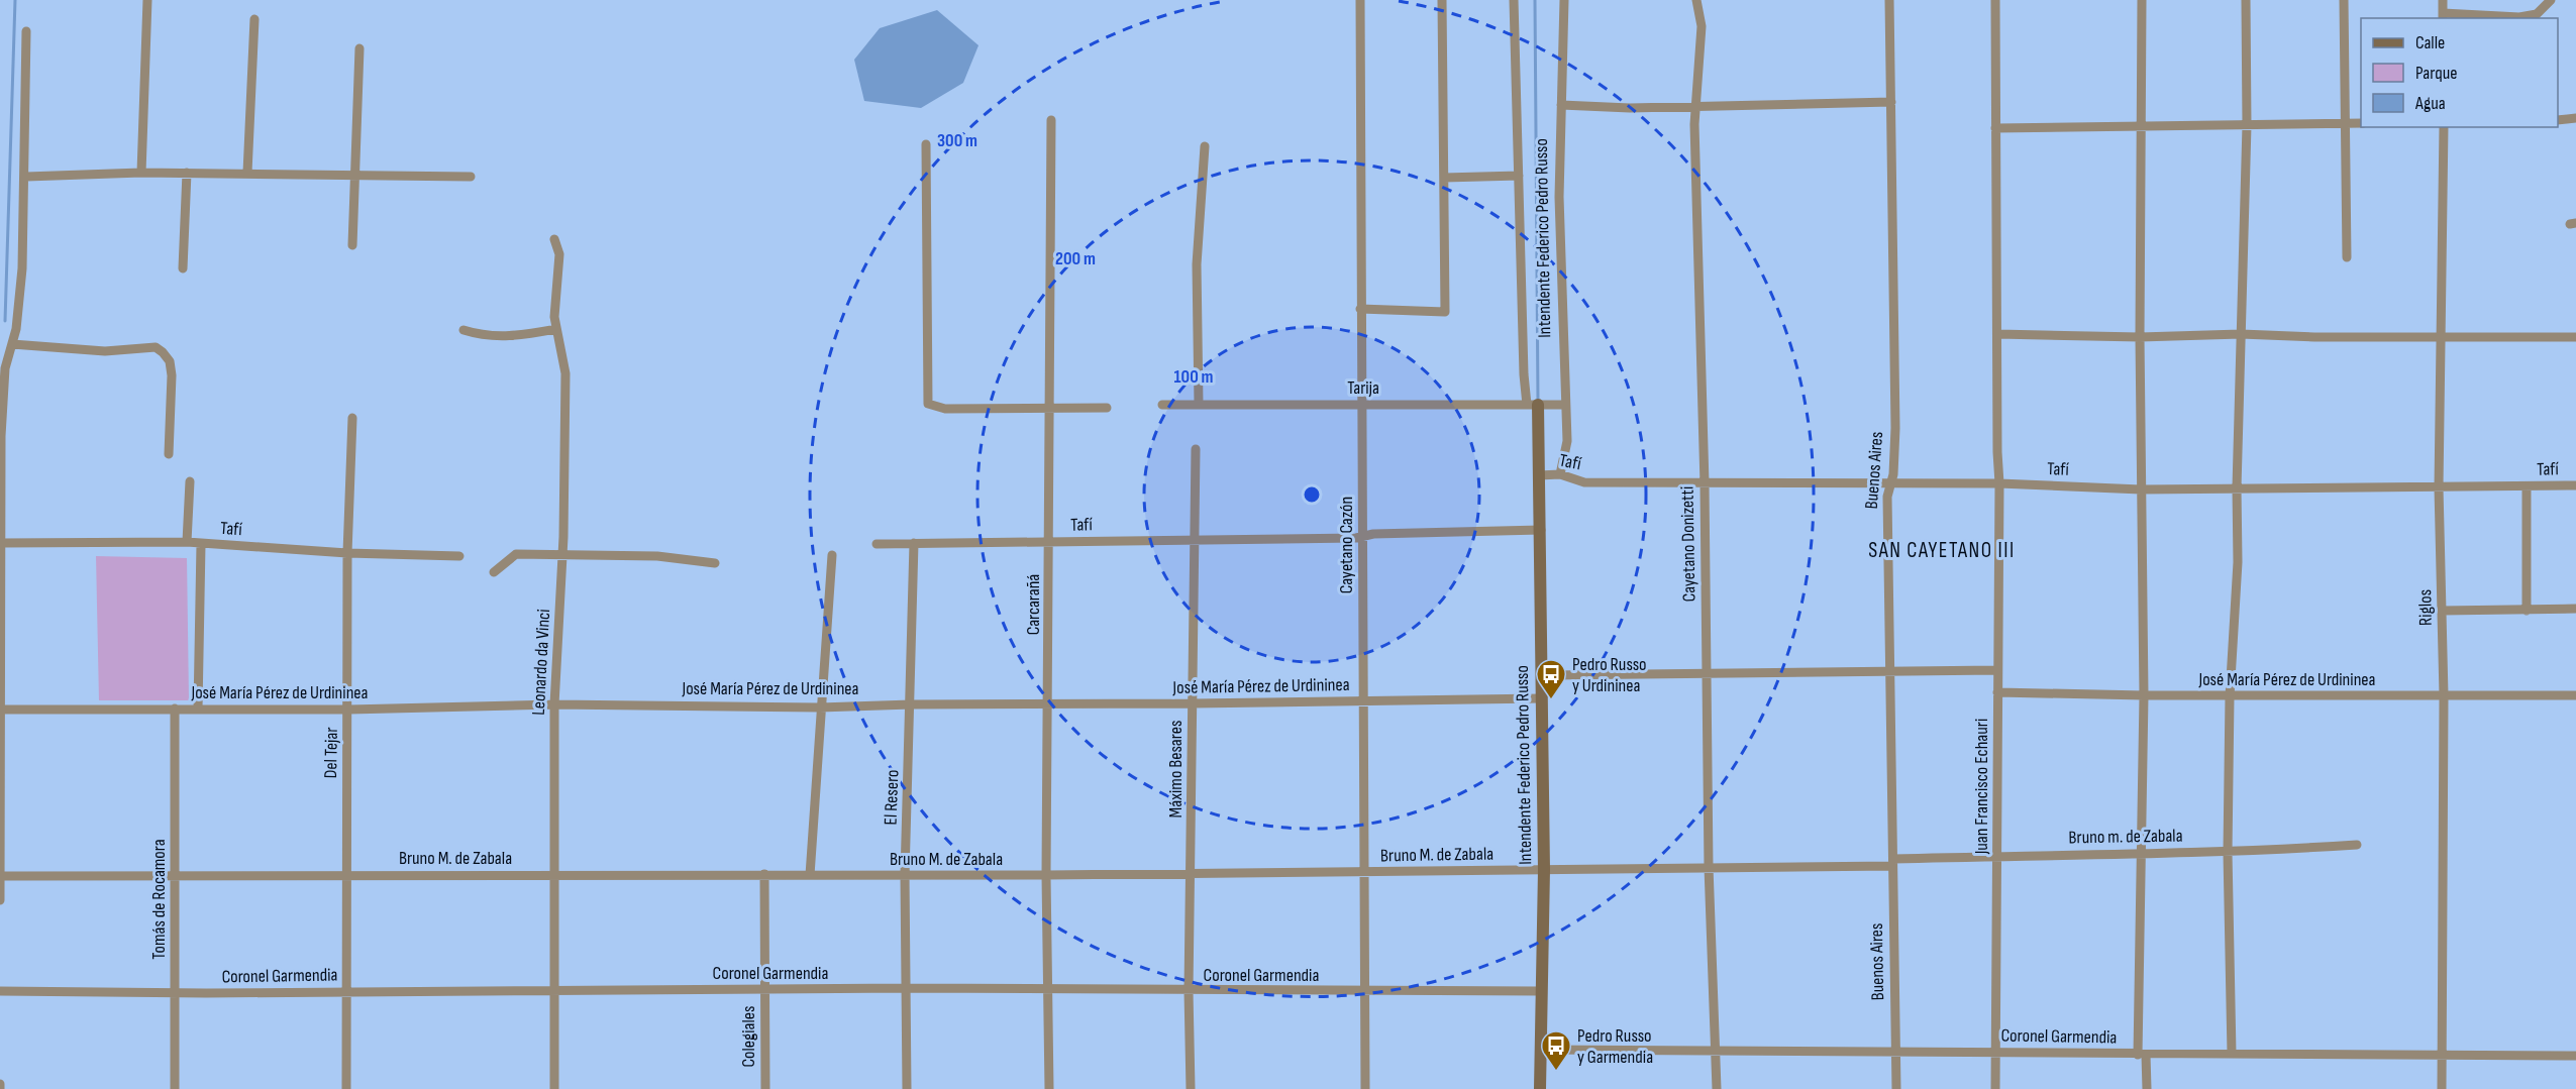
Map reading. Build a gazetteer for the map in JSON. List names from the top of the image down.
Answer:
{
  "streets": {
    "street": [
      "Intendente Federico Pedro Russo",
      "Tarija",
      "Tafí",
      "Buenos Aires",
      "Cayetano Donizetti",
      "Cayetano Cazón",
      "Carcarañá",
      "Riglos",
      "Leonardo da Vinci",
      "José María Pérez de Urdininea",
      "Del Tejar",
      "Máximo Besares",
      "Juan Francisco Echauri",
      "El Resero",
      "Bruno m. de Zabala",
      "Bruno M. de Zabala",
      "Tomás de Rocamora",
      "Coronel Garmendia",
      "Colegiales"
    ]
  },
  "crossings": [
    ["Intendente Federico Pedro Russo", "Tarija"],
    ["Intendente Federico Pedro Russo", "Tafí"],
    ["Intendente Federico Pedro Russo", "José María Pérez de Urdininea"],
    ["Intendente Federico Pedro Russo", "Bruno M. de Zabala"],
    ["Intendente Federico Pedro Russo", "Coronel Garmendia"],
    ["Tarija", "Cayetano Cazón"],
    ["Tafí", "Buenos Aires"],
    ["Tafí", "Cayetano Donizetti"],
    ["Tafí", "Cayetano Cazón"],
    ["Tafí", "Carcarañá"],
    ["Tafí", "Riglos"],
    ["Tafí", "Del Tejar"],
    ["Tafí", "Máximo Besares"],
    ["Tafí", "Juan Francisco Echauri"],
    ["Tafí", "El Resero"],
    ["Buenos Aires", "Bruno m. de Zabala"],
    ["Buenos Aires", "Bruno M. de Zabala"],
    ["Buenos Aires", "Coronel Garmendia"],
    ["Cayetano Donizetti", "Bruno M. de Zabala"],
    ["Cayetano Donizetti", "Coronel Garmendia"],
    ["Cayetano Cazón", "José María Pérez de Urdininea"],
    ["Cayetano Cazón", "Bruno M. de Zabala"],
    ["Cayetano Cazón", "Coronel Garmendia"],
    ["Carcarañá", "José María Pérez de Urdininea"],
    ["Carcarañá", "Bruno M. de Zabala"],
    ["Carcarañá", "Coronel Garmendia"],
    ["Riglos", "José María Pérez de Urdininea"],
    ["Riglos", "Coronel Garmendia"],
    ["Leonardo da Vinci", "José María Pérez de Urdininea"],
    ["Leonardo da Vinci", "Bruno M. de Zabala"],
    ["Leonardo da Vinci", "Coronel Garmendia"],
    ["José María Pérez de Urdininea", "Del Tejar"],
    ["José María Pérez de Urdininea", "Máximo Besares"],
    ["José María Pérez de Urdininea", "Juan Francisco Echauri"],
    ["José María Pérez de Urdininea", "El Resero"],
    ["José María Pérez de Urdininea", "Tomás de Rocamora"],
    ["Del Tejar", "Bruno M. de Zabala"],
    ["Del Tejar", "Coronel Garmendia"],
    ["Máximo Besares", "Bruno M. de Zabala"],
    ["Máximo Besares", "Coronel Garmendia"],
    ["Juan Francisco Echauri", "Bruno m. de Zabala"],
    ["Juan Francisco Echauri", "Coronel Garmendia"],
    ["El Resero", "Bruno M. de Zabala"],
    ["El Resero", "Coronel Garmendia"],
    ["Bruno m. de Zabala", "Bruno M. de Zabala"],
    ["Bruno M. de Zabala", "Tomás de Rocamora"],
    ["Bruno M. de Zabala", "Colegiales"],
    ["Tomás de Rocamora", "Coronel Garmendia"],
    ["Coronel Garmendia", "Colegiales"]
  ],
  "districts": ["SAN CAYETANO III"],
  "places": {
    "bus stop": ["Pedro Russo y Urdininea", "Pedro Russo y Garmendia"]
  },
  "legend": ["Calle", "Parque", "Agua"],
  "rings": ["300 m", "200 m", "100 m"]
}
